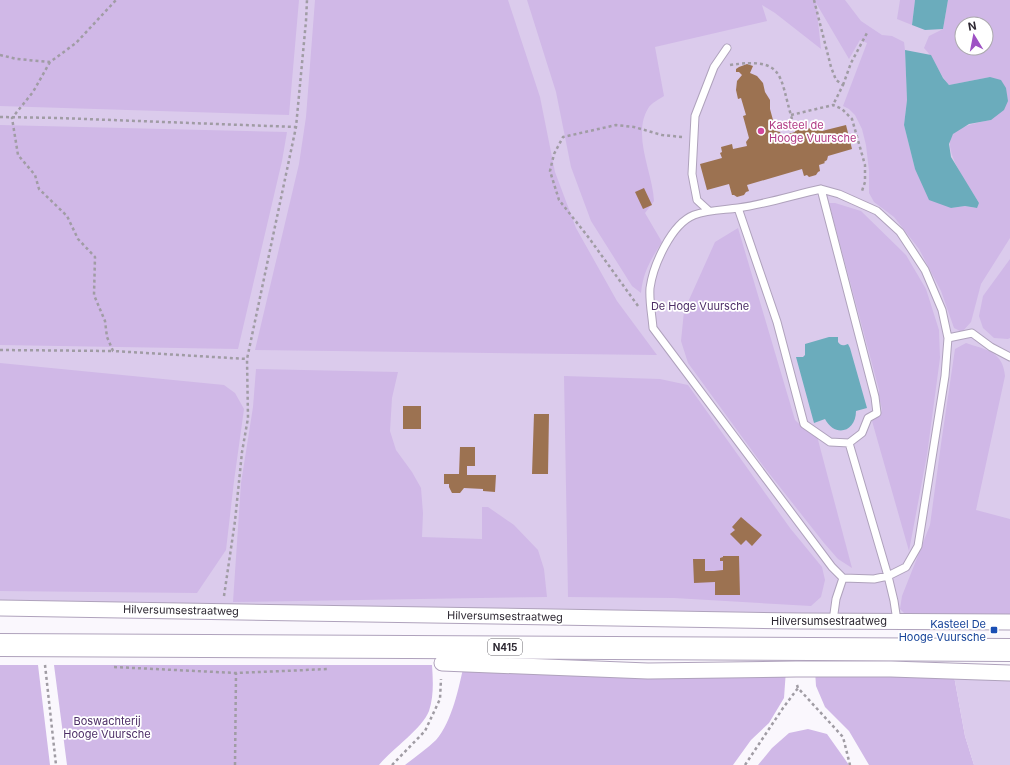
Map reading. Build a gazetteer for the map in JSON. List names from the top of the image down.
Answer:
{
  "streets": {
    "main road": ["N415"],
    "street": ["Hilversumsestraatweg"]
  },
  "parks": ["De Hoge Vuursche", "Boswachterij Hooge Vuursche"],
  "places": {
    "other": ["Kasteel de Hooge Vuursche"],
    "transit": ["Kasteel De Hooge Vuursche"]
  },
  "north": "top"
}
